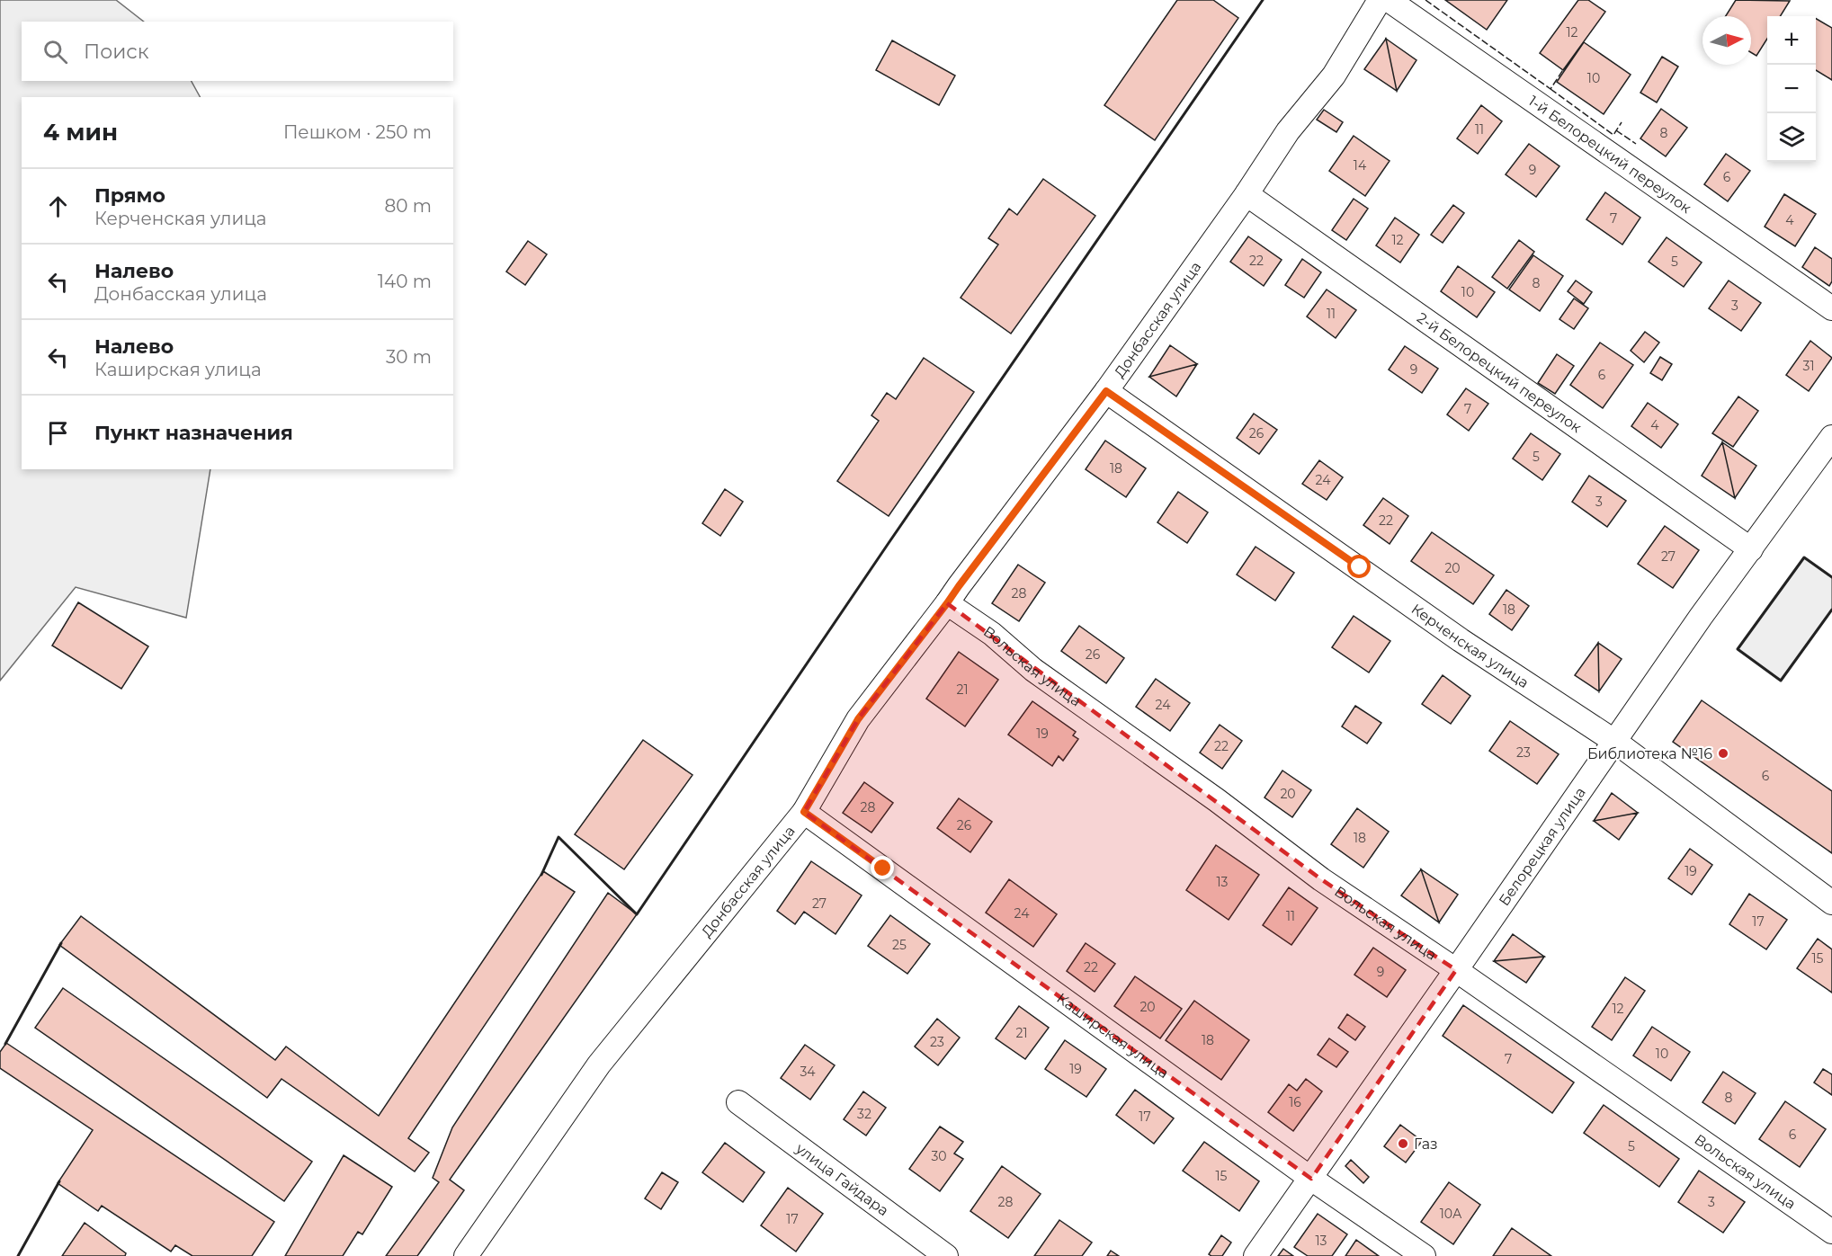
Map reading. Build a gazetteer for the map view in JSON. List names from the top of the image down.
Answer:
{
  "streets": {
    "street": [
      "1-й Белорецкий переулок",
      "Донбасская улица",
      "2-й Белорецкий переулок",
      "Керченская улица",
      "Вольская улица",
      "Белорецкая улица",
      "Каширская улица",
      "улица Гайдара"
    ]
  },
  "crossings": [
    ["Донбасская улица", "2-й Белорецкий переулок"],
    ["Донбасская улица", "Керченская улица"],
    ["Донбасская улица", "Вольская улица"],
    ["Донбасская улица", "Каширская улица"],
    ["2-й Белорецкий переулок", "Белорецкая улица"],
    ["Керченская улица", "Белорецкая улица"],
    ["Вольская улица", "Белорецкая улица"],
    ["Белорецкая улица", "Каширская улица"]
  ],
  "places": ["Библиотека №16", "Газ"],
  "house_numbers": [
    "12",
    "10",
    "11",
    "8",
    "14",
    "9",
    "6",
    "7",
    "4",
    "12",
    "22",
    "5",
    "8",
    "10",
    "3",
    "11",
    "31",
    "9",
    "6",
    "7",
    "4",
    "26",
    "5",
    "18",
    "24",
    "3",
    "22",
    "27",
    "20",
    "28",
    "18",
    "26",
    "21",
    "24",
    "19",
    "22",
    "23",
    "6",
    "20",
    "28",
    "26",
    "18",
    "19",
    "13",
    "27",
    "24",
    "11",
    "17",
    "25",
    "15",
    "22",
    "9",
    "20",
    "12",
    "21",
    "18",
    "23",
    "10",
    "7",
    "19",
    "34",
    "8",
    "16",
    "32",
    "17",
    "6",
    "5",
    "30",
    "15",
    "28",
    "3",
    "10А",
    "17",
    "13"
  ],
  "north": "right",
  "page": {
    "map_buttons": ["+", "−"],
    "search": "Поиск",
    "heading": ["4 мин", "Пешком · 250 m"],
    "list": [
      ["Прямо", "Керченская улица", "80 m"],
      ["Налево", "Донбасская улица", "140 m"],
      ["Налево", "Каширская улица", "30 m"],
      "Пункт назначения"
    ]
  }
}
